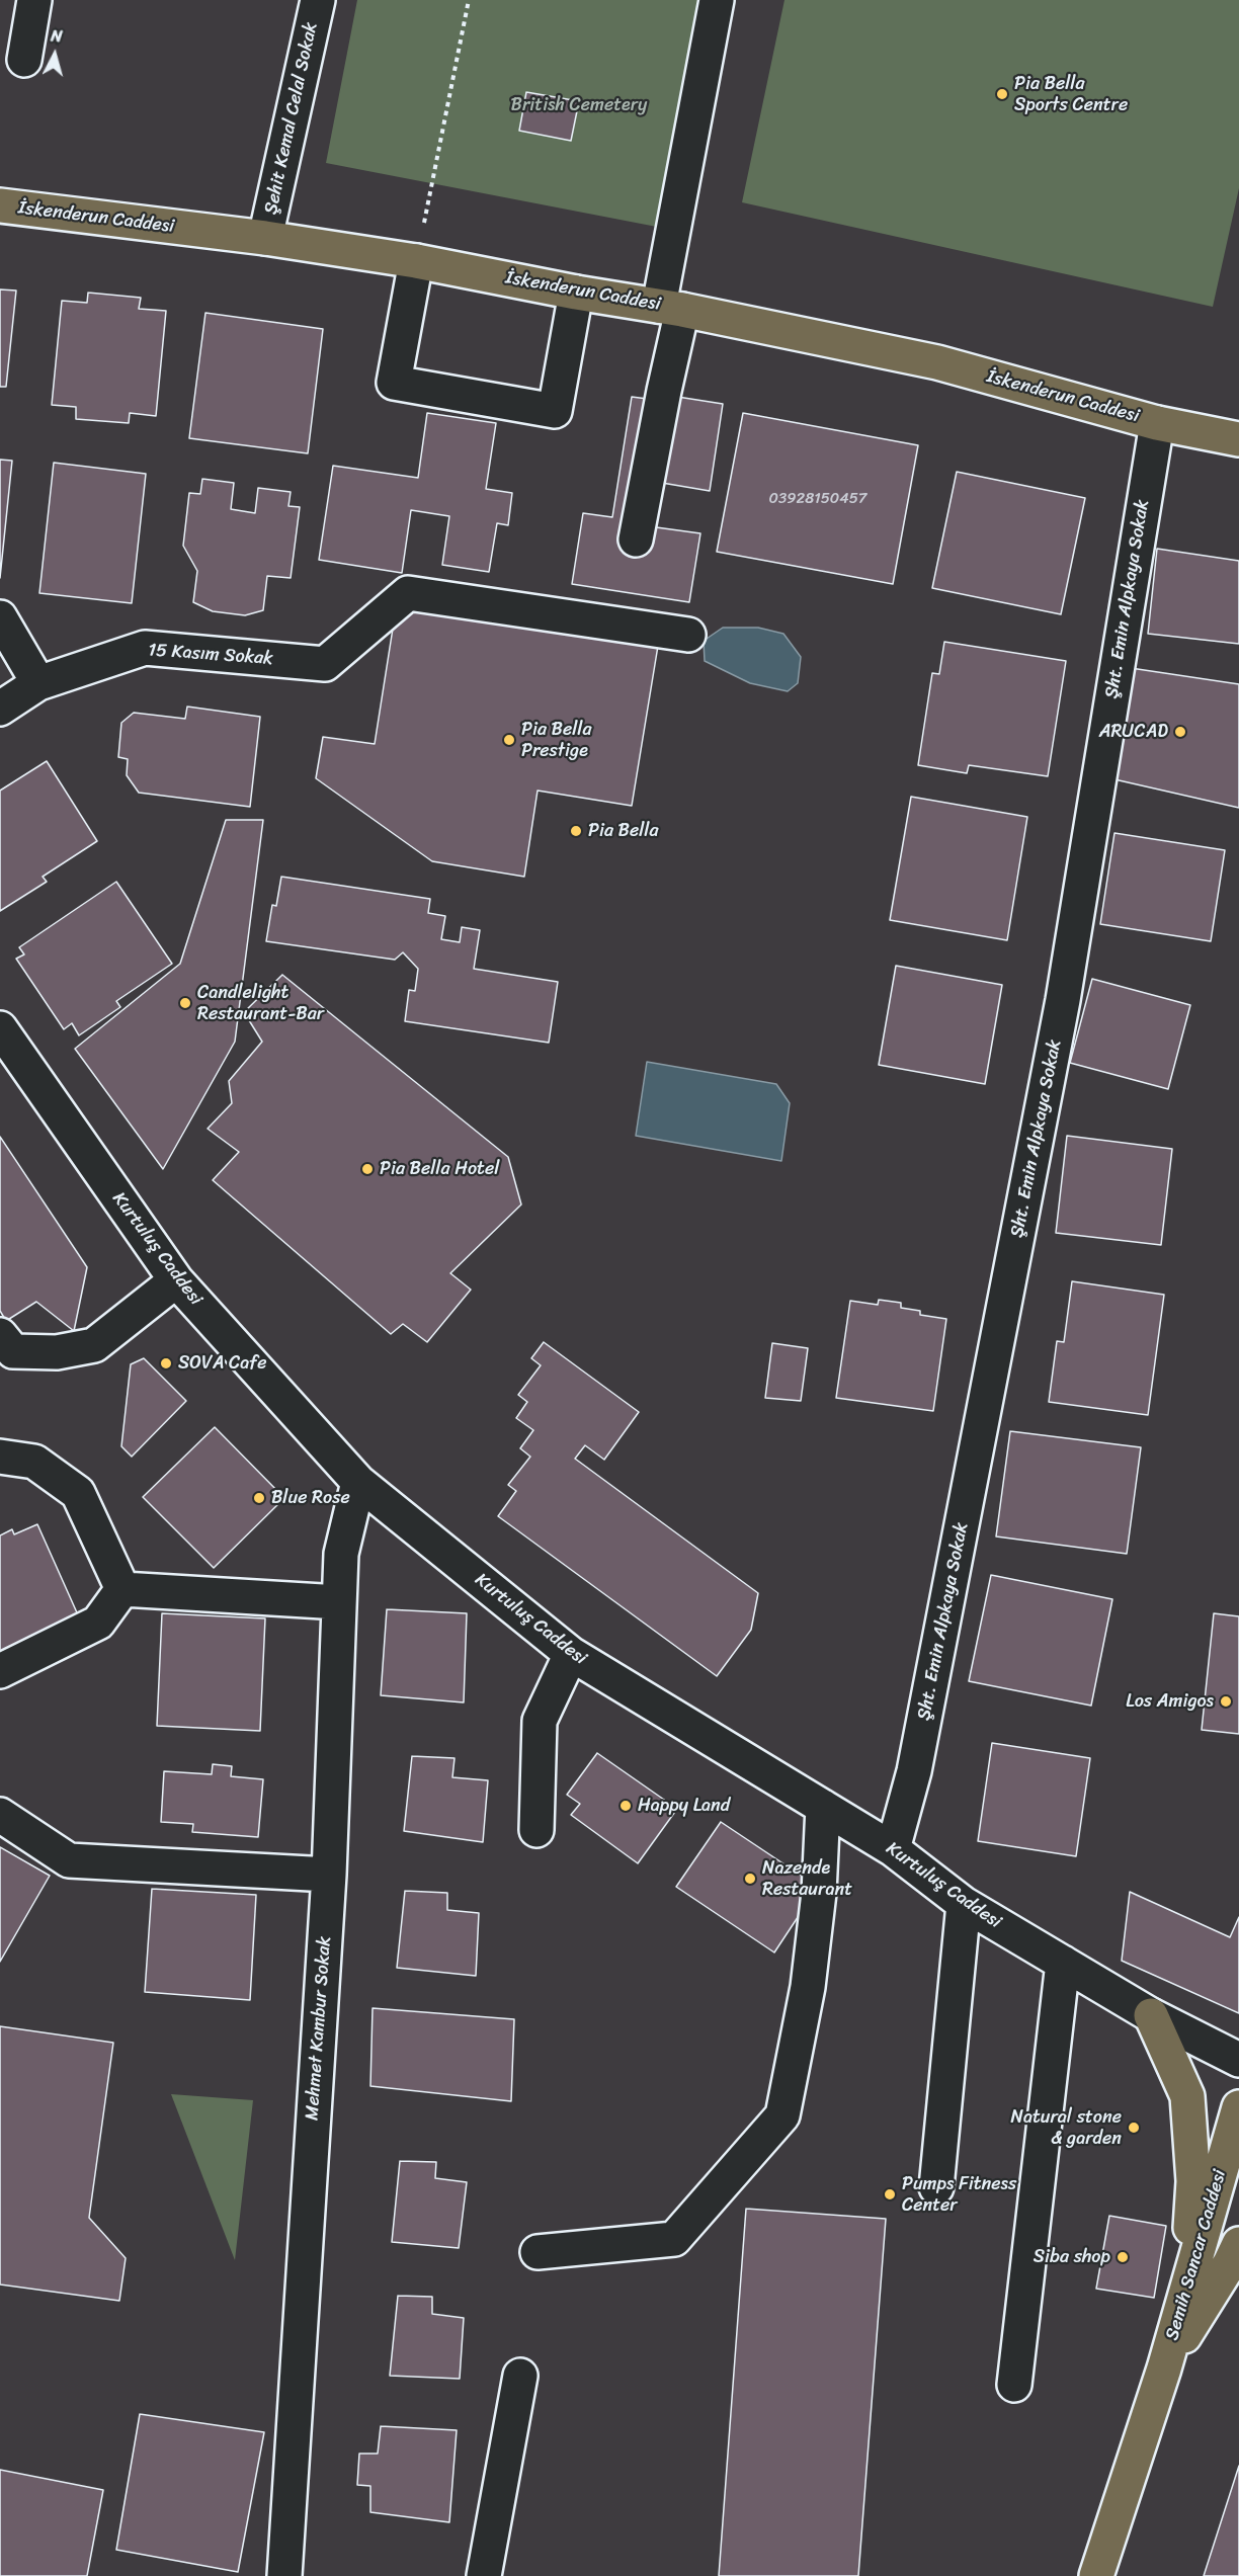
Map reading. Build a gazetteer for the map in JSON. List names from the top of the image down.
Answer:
{
  "streets": {
    "main road": ["İskenderun Caddesi", "Semih Sancar Caddesi"],
    "street": [
      "Şehit Kemal Celal Sokak",
      "Şht. Emin Alpkaya Sokak",
      "15 Kasım Sokak",
      "Kurtuluş Caddesi",
      "Mehmet Kambur Sokak"
    ]
  },
  "crossings": [
    ["Şehit Kemal Celal Sokak", "İskenderun Caddesi"],
    ["İskenderun Caddesi", "Şht. Emin Alpkaya Sokak"],
    ["Şht. Emin Alpkaya Sokak", "Kurtuluş Caddesi"],
    ["Kurtuluş Caddesi", "Mehmet Kambur Sokak"]
  ],
  "parks": ["British Cemetery"],
  "places": [
    "Pia Bella Sports Centre",
    "ARUCAD",
    "Pia Bella Prestige",
    "Pia Bella",
    "Candlelight Restaurant-Bar",
    "Pia Bella Hotel",
    "SOVA Cafe",
    "Blue Rose",
    "Los Amigos",
    "Happy Land",
    "Nazende Restaurant",
    "Natural stone & garden",
    "Pumps Fitness Center",
    "Siba shop"
  ],
  "house_numbers": ["03928150457"],
  "north": "top"
}
